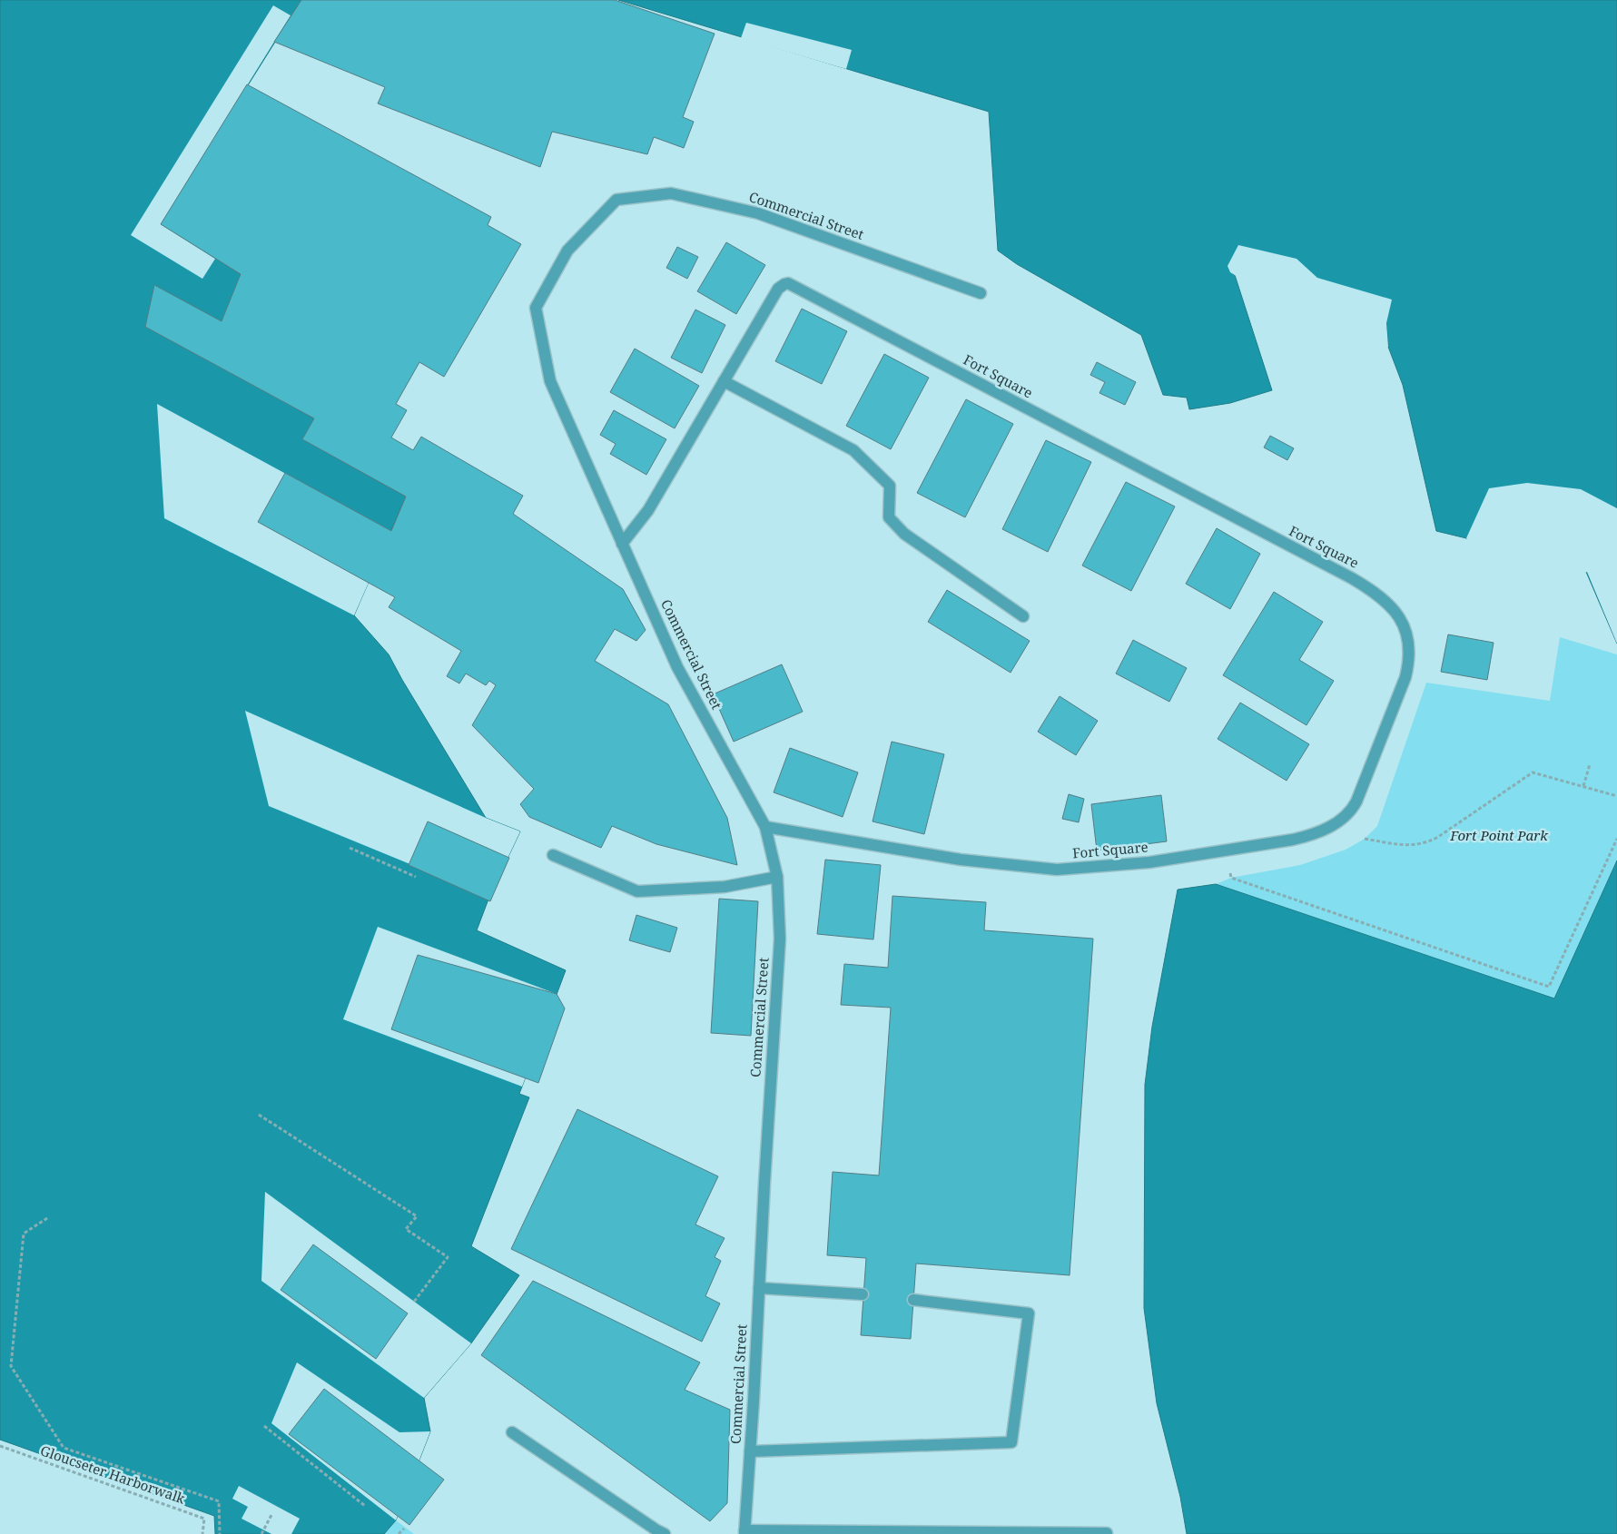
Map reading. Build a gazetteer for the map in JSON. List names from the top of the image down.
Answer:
{
  "streets": {
    "street": ["Commercial Street", "Fort Square"],
    "path": ["Gloucseter Harborwalk"]
  },
  "crossings": [
    ["Commercial Street", "Fort Square"]
  ],
  "parks": ["Fort Point Park"]
}
